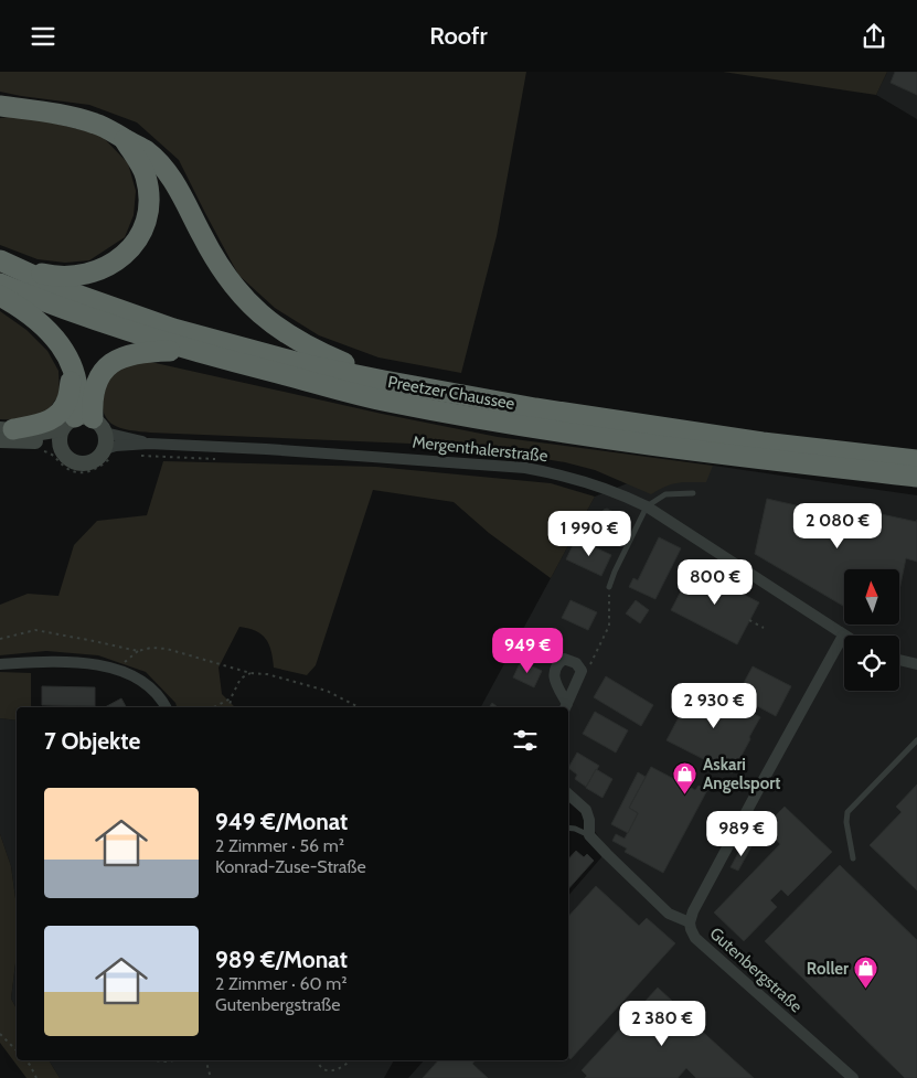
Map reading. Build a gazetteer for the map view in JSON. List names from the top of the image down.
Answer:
{
  "streets": {
    "highway": ["Preetzer Chaussee"],
    "street": ["Mergenthalerstraße", "Gutenbergstraße"]
  },
  "crossings": [
    ["Mergenthalerstraße", "Gutenbergstraße"]
  ],
  "places": {
    "shop": ["Askari Angelsport", "Roller"]
  },
  "north": "top",
  "page": {
    "header": "Roofr",
    "price": [
      "2 080 €",
      "1 990 €",
      "800 €",
      "949 €",
      "2 930 €",
      "989 €",
      "2 380 €"
    ],
    "heading": "7 Objekte",
    "list": [
      {
        "name": "949 €/Monat",
        "note": "2 Zimmer · 56 m² · Konrad-Zuse-Straße"
      },
      {
        "name": "989 €/Monat",
        "note": "2 Zimmer · 60 m² · Gutenbergstraße"
      }
    ]
  }
}
